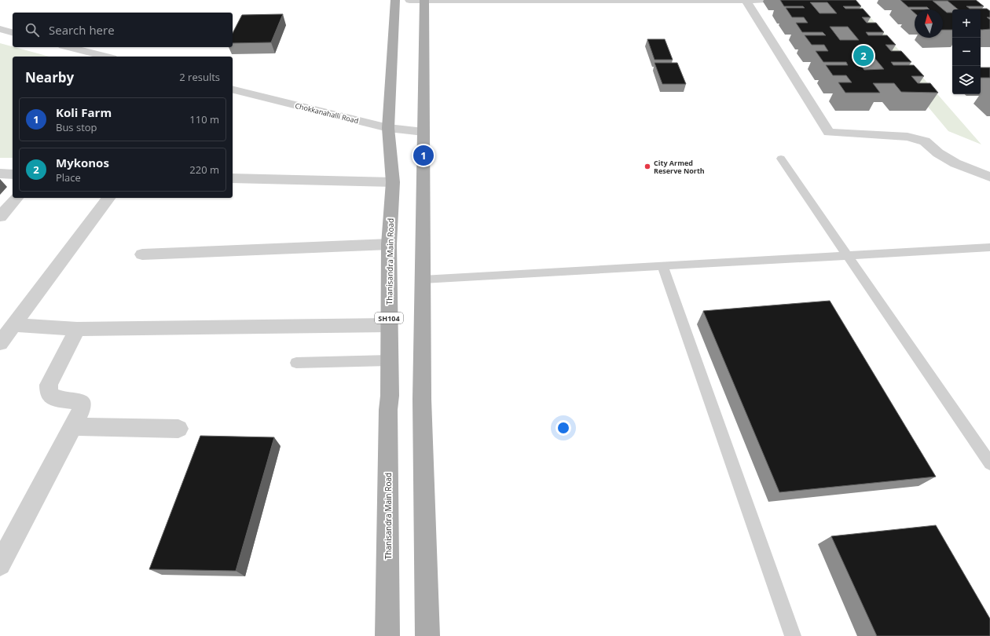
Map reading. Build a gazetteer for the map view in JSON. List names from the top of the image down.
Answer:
{
  "streets": {
    "main road": ["Thanisandra Main Road", "SH104"],
    "street": ["Chokkanahalli Road"]
  },
  "crossings": [
    ["Chokkanahalli Road", "Thanisandra Main Road"]
  ],
  "places": ["City Armed Reserve North"],
  "north": "top",
  "page": {
    "map_buttons": ["+", "−"],
    "search": "Search here",
    "pins": ["2", "1"],
    "heading": ["Nearby", "2 results"],
    "list": [
      {
        "mark": "1",
        "name": "Koli Farm",
        "note": "Bus stop",
        "value": "110 m"
      },
      {
        "mark": "2",
        "name": "Mykonos",
        "note": "Place",
        "value": "220 m"
      }
    ]
  }
}
